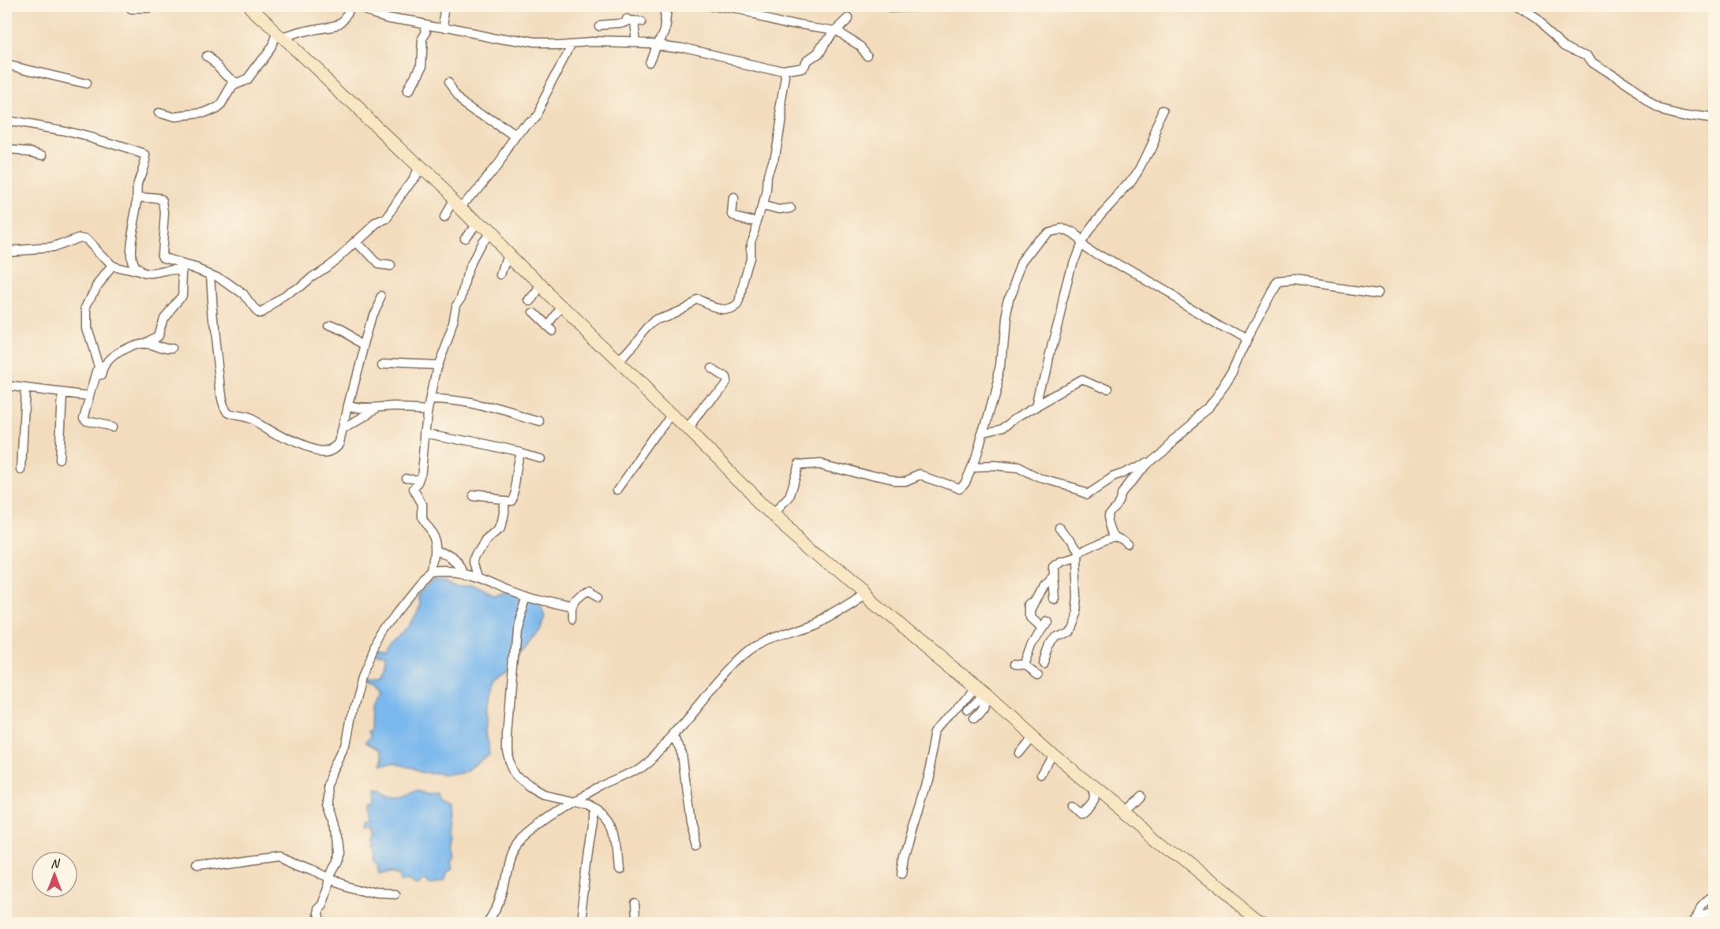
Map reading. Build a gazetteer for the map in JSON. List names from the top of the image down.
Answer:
{
  "north": "top"
}
